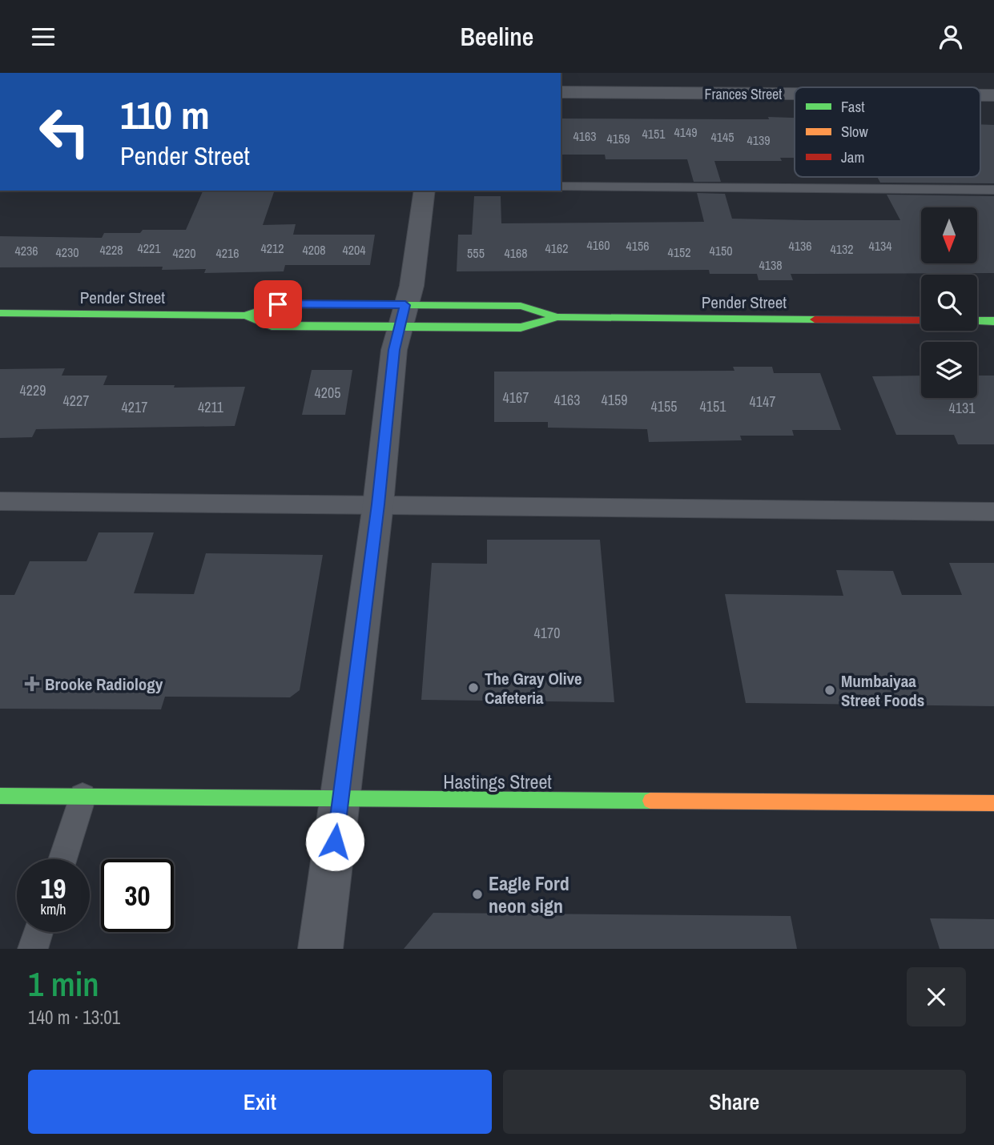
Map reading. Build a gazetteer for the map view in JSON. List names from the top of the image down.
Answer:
{
  "streets": {
    "street": ["Frances Street", "Pender Street", "Hastings Street"]
  },
  "places": {
    "health": ["Brooke Radiology"],
    "other": ["The Gray Olive Cafeteria", "Mumbaiyaa Street Foods", "Eagle Ford neon sign"]
  },
  "house_numbers": [
    "4149",
    "4151",
    "4163",
    "4145",
    "4159",
    "4139",
    "4160",
    "4156",
    "4136",
    "4134",
    "4221",
    "4212",
    "4162",
    "4132",
    "4228",
    "4208",
    "4204",
    "4236",
    "4150",
    "4230",
    "4152",
    "4220",
    "4216",
    "555",
    "4168",
    "4138",
    "4229",
    "4205",
    "4167",
    "4163",
    "4159",
    "4227",
    "4147",
    "4155",
    "4151",
    "4217",
    "4211",
    "4131",
    "4170"
  ],
  "legend": ["Fast", "Slow", "Jam"],
  "north": "bottom",
  "page": {
    "header": "Beeline",
    "turn": ["110 m", "Pender Street"],
    "speed": "19 km/h",
    "limit": "30",
    "heading": ["1 min", "140 m · 13:01"],
    "buttons": ["Exit", "Share"]
  }
}
